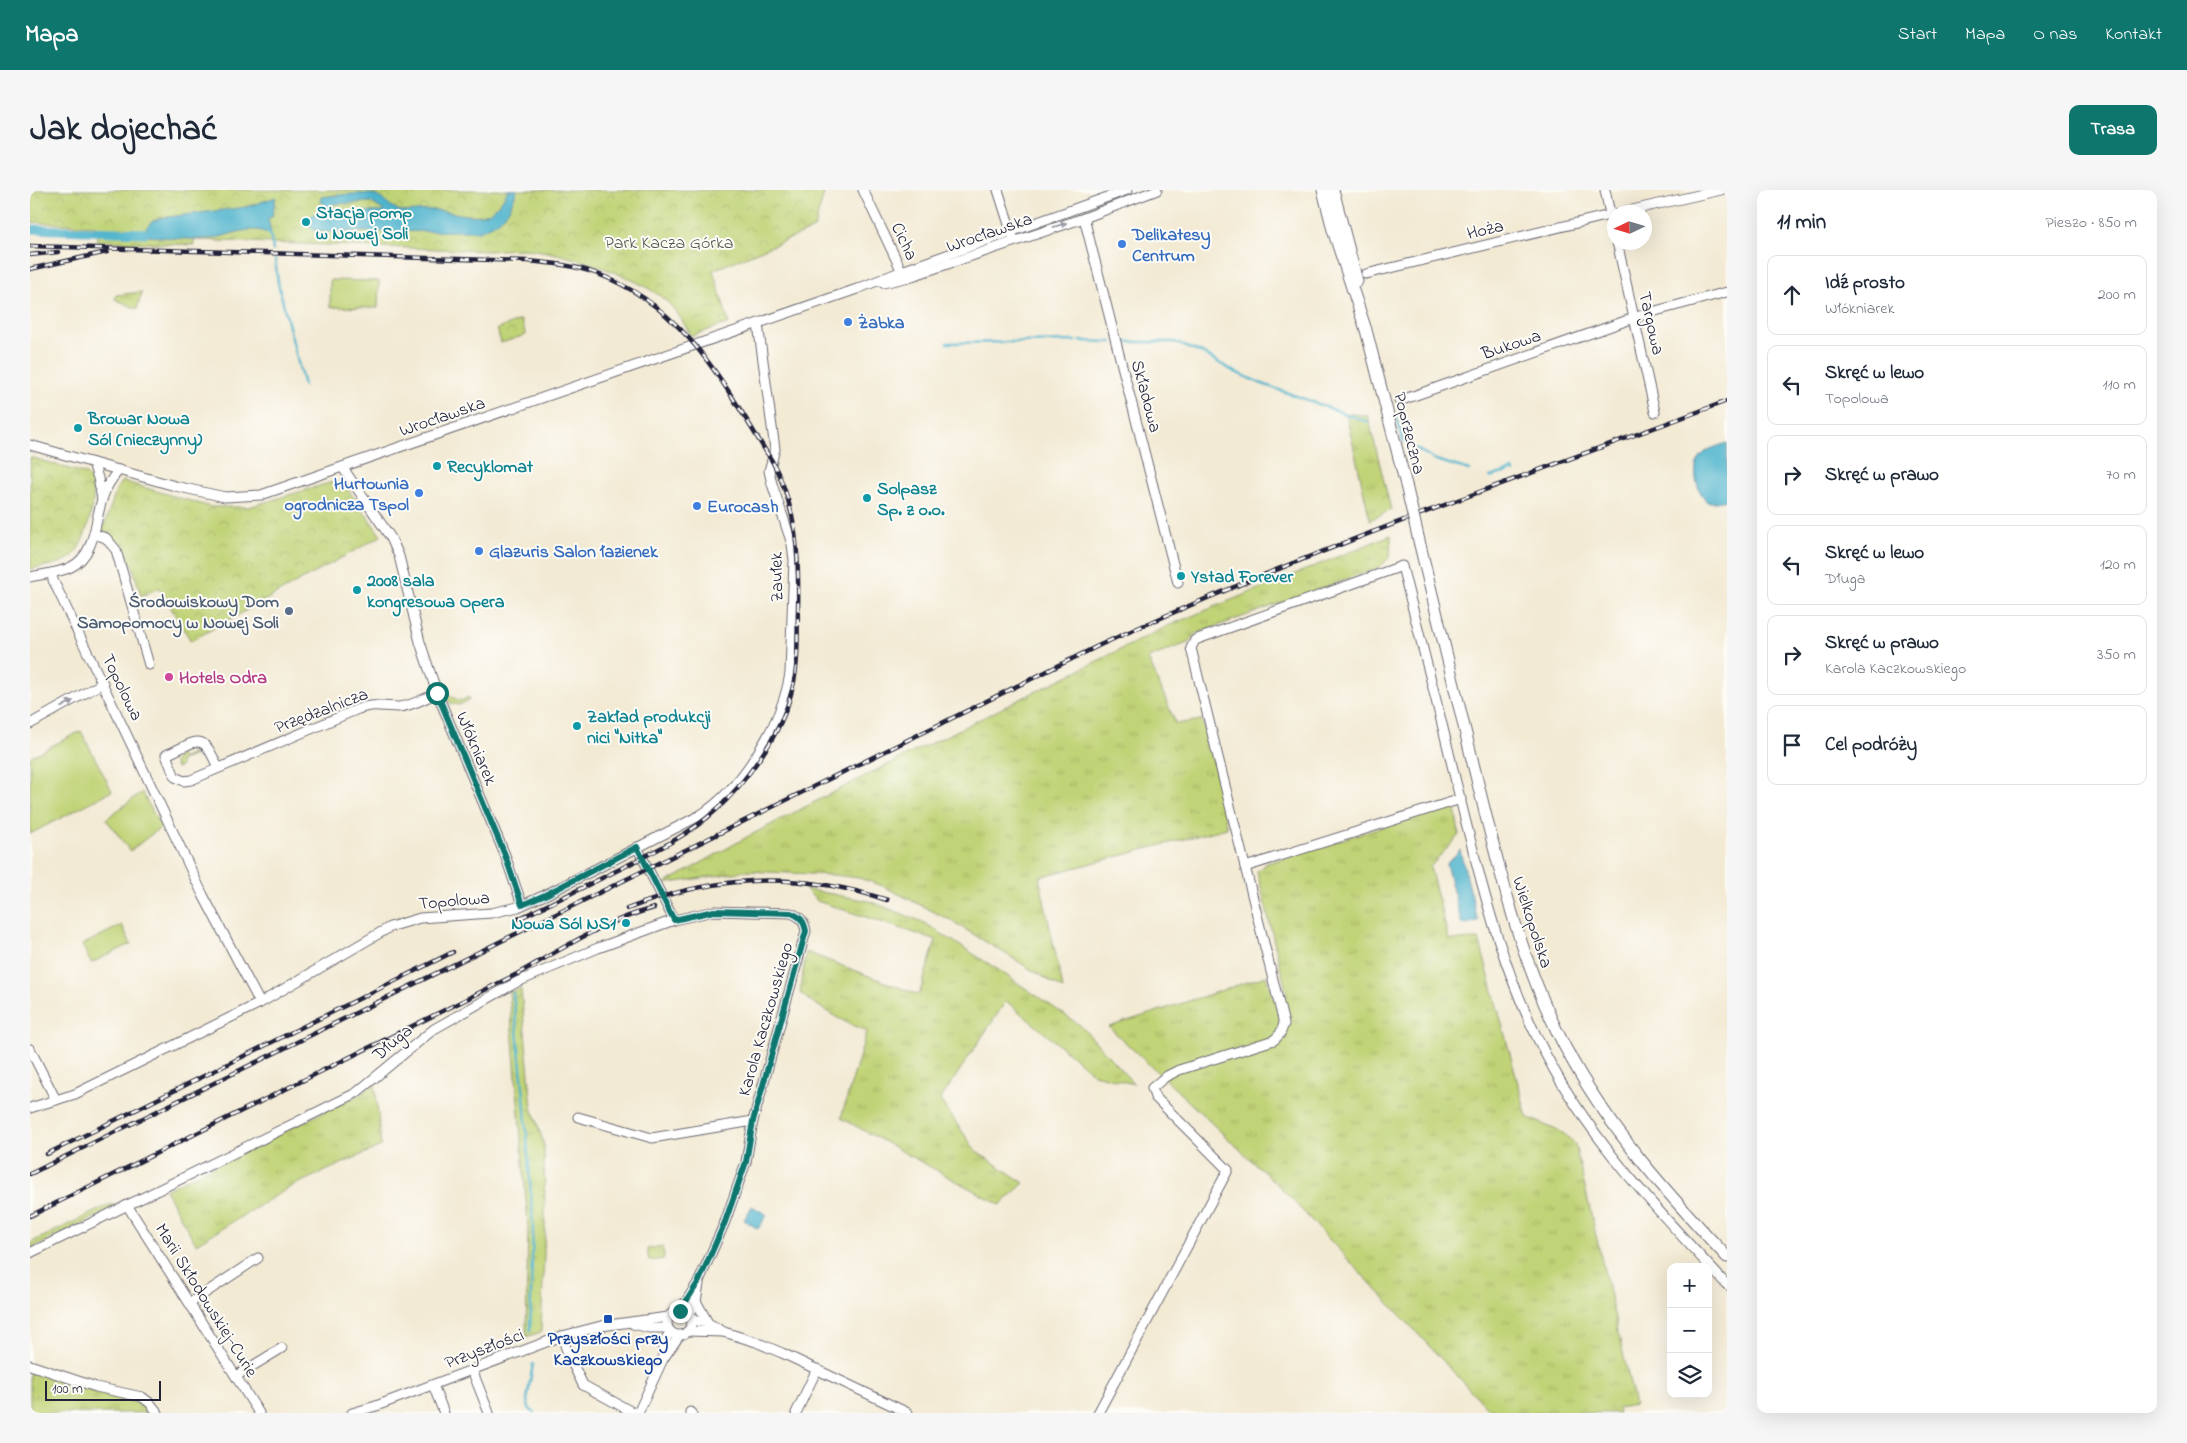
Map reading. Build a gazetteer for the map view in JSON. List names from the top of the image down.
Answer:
{
  "streets": {
    "main road": ["Poprzeczna", "Wielkopolska"],
    "street": [
      "Hoża",
      "Wrocławska",
      "Cicha",
      "Targowa",
      "Bukowa",
      "Składowa",
      "Zaułek",
      "Topolowa",
      "Przędzalnicza",
      "Włókniarek",
      "Karola Kaczkowskiego",
      "Długa",
      "Marii Skłodowskiej-Curie",
      "Przyszłości"
    ]
  },
  "crossings": [
    ["Wrocławska", "Cicha"],
    ["Wrocławska", "Składowa"],
    ["Wrocławska", "Zaułek"],
    ["Wrocławska", "Włókniarek"],
    ["Targowa", "Bukowa"],
    ["Poprzeczna", "Wielkopolska"],
    ["Zaułek", "Topolowa"],
    ["Topolowa", "Włókniarek"],
    ["Przędzalnicza", "Włókniarek"],
    ["Karola Kaczkowskiego", "Długa"],
    ["Karola Kaczkowskiego", "Przyszłości"],
    ["Długa", "Marii Skłodowskiej-Curie"]
  ],
  "parks": ["Park Kacza Górka"],
  "places": {
    "other": [
      "Stacja pomp w Nowej Soli",
      "Delikatesy Centrum",
      "Żabka",
      "Browar Nowa Sól (nieczynny)",
      "Recyklomat",
      "Hurtownia ogrodnicza Tspol",
      "Solpasz Sp. z o.o.",
      "Eurocash",
      "Glazuris Salon łazienek",
      "Ystad Forever",
      "2008 sala kongresowa Opera",
      "Środowiskowy Dom Samopomocy w Nowej Soli",
      "Hotels Odra",
      "Zakład produkcji nici \"Nitka\"",
      "Nowa Sól NS1"
    ],
    "transit": ["Przyszłości przy Kaczkowskiego"]
  },
  "scale_bar": "100 m",
  "north": "left",
  "page": {
    "header": "Mapa",
    "nav": [
      "Start",
      "Mapa",
      "O nas",
      "Kontakt"
    ],
    "title": "Jak dojechać",
    "buttons": "Trasa",
    "heading": ["11 min", "Pieszo · 850 m"],
    "list": [
      ["Idź prosto", "Włókniarek", "200 m"],
      ["Skręć w lewo", "Topolowa", "110 m"],
      ["Skręć w prawo", "70 m"],
      ["Skręć w lewo", "Długa", "120 m"],
      ["Skręć w prawo", "Karola Kaczkowskiego", "350 m"],
      "Cel podróży"
    ],
    "map_buttons": ["+", "−"],
    "scale": "100 m"
  }
}
